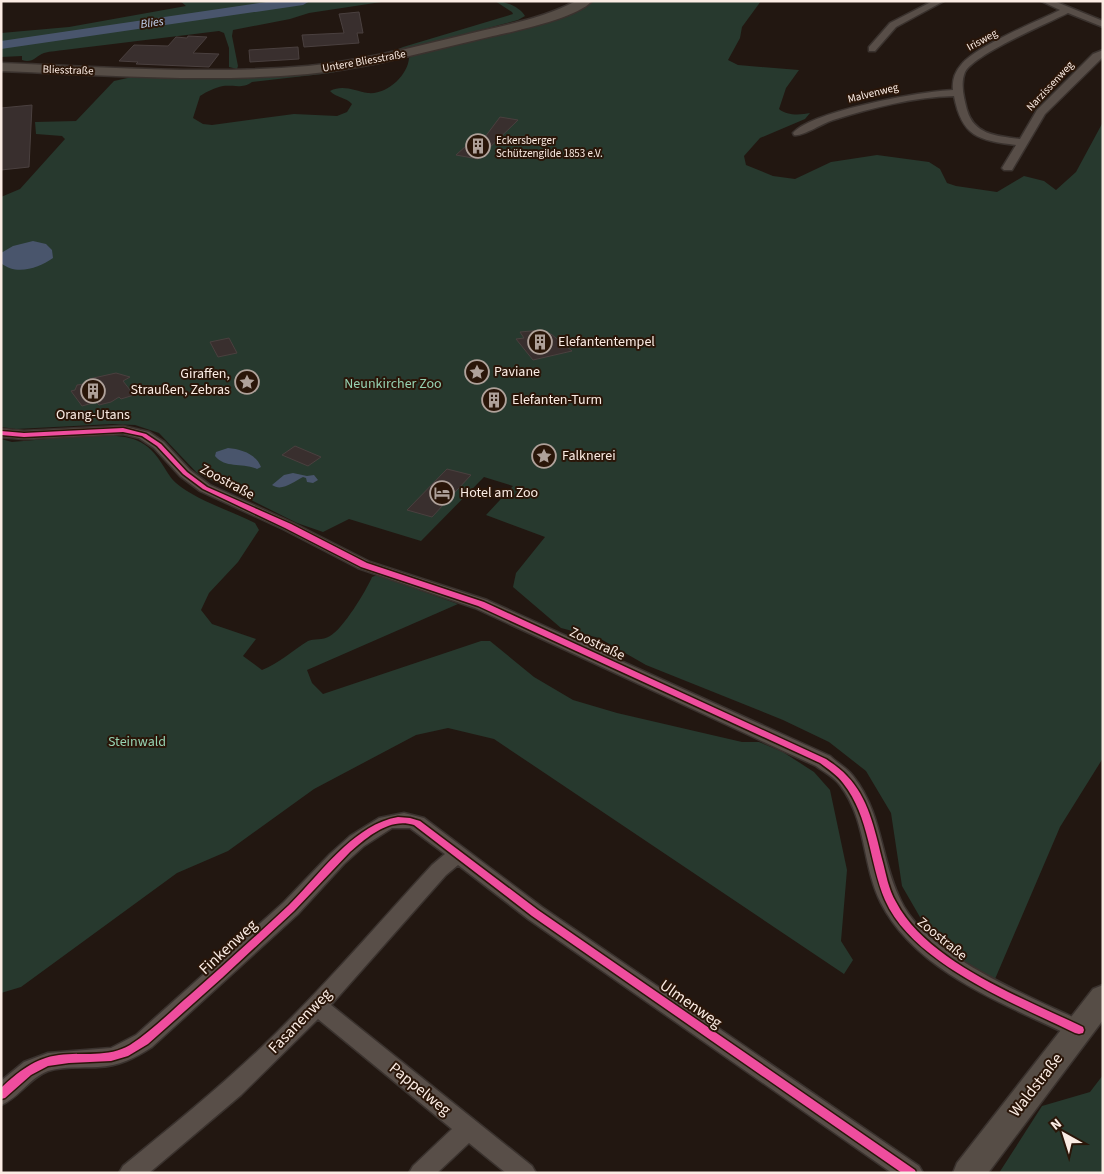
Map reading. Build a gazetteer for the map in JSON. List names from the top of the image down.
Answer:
{
  "streets": {
    "main road": ["Untere Bliesstraße", "Bliesstraße", "Waldstraße"],
    "street": [
      "Irisweg",
      "Narzissenweg",
      "Malvenweg",
      "Zoostraße",
      "Finkenweg",
      "Ulmenweg",
      "Fasanenweg",
      "Pappelweg"
    ]
  },
  "crossings": [
    ["Irisweg", "Narzissenweg"],
    ["Irisweg", "Malvenweg"],
    ["Untere Bliesstraße", "Bliesstraße"],
    ["Zoostraße", "Waldstraße"],
    ["Finkenweg", "Ulmenweg"],
    ["Finkenweg", "Fasanenweg"],
    ["Ulmenweg", "Fasanenweg"],
    ["Fasanenweg", "Pappelweg"]
  ],
  "water": ["Blies"],
  "parks": ["Neunkircher Zoo", "Steinwald"],
  "places": {
    "building": [
      "Eckersberger Schützengilde 1853 e.V.",
      "Elefantentempel",
      "Orang-Utans",
      "Elefanten-Turm"
    ],
    "place": ["Paviane", "Giraffen, Straußen, Zebras", "Falknerei"],
    "hotel": ["Hotel am Zoo"]
  },
  "north": "top left"
}
